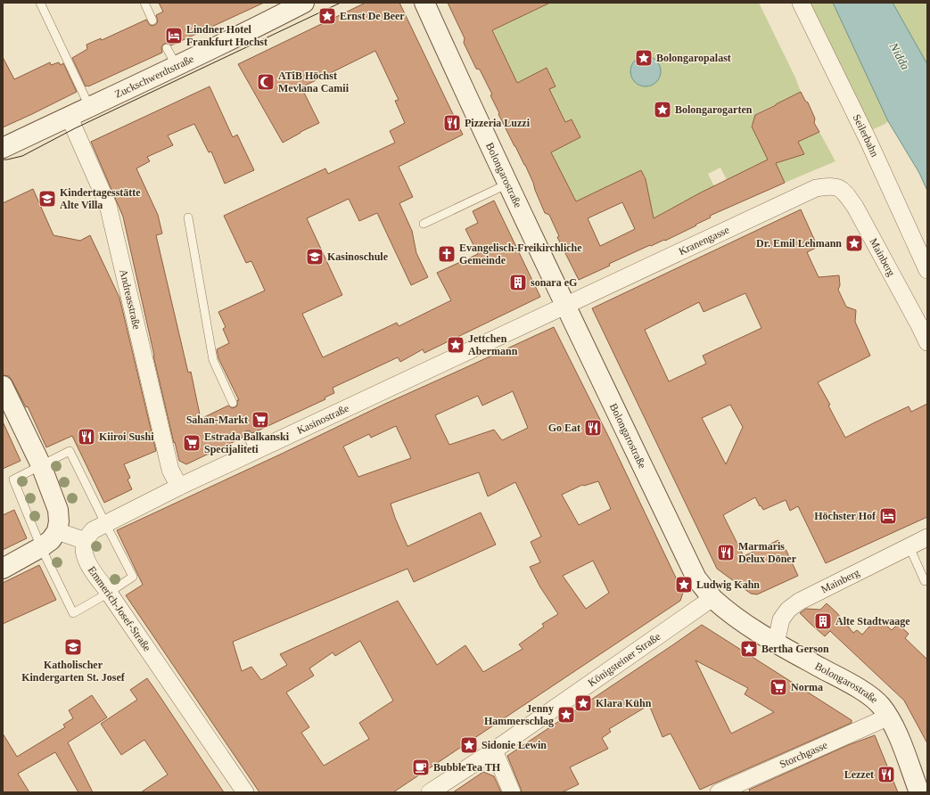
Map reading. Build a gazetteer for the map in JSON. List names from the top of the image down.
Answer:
{
  "streets": {
    "street": [
      "Zuckschwerdtstraße",
      "Seilerbahn",
      "Bolongarostraße",
      "Kranengasse",
      "Mainberg",
      "Andreasstraße",
      "Kasinostraße",
      "Emmerich-Josef-Straße",
      "Königsteiner Straße",
      "Storchgasse"
    ]
  },
  "crossings": [
    ["Zuckschwerdtstraße", "Andreasstraße"],
    ["Bolongarostraße", "Kranengasse"],
    ["Bolongarostraße", "Mainberg"],
    ["Bolongarostraße", "Kasinostraße"],
    ["Bolongarostraße", "Königsteiner Straße"],
    ["Bolongarostraße", "Storchgasse"],
    ["Kranengasse", "Mainberg"],
    ["Kranengasse", "Kasinostraße"],
    ["Andreasstraße", "Kasinostraße"],
    ["Kasinostraße", "Emmerich-Josef-Straße"]
  ],
  "water": ["Nidda"],
  "places": {
    "place": [
      "Ernst De Beer",
      "Bolongaropalast",
      "Bolongarogarten",
      "Dr. Emil Lehmann",
      "Jettchen Abermann",
      "Ludwig Kahn",
      "Bertha Gerson",
      "Klara Kühn",
      "Jenny Hammerschlag",
      "Sidonie Lewin"
    ],
    "hotel": ["Lindner Hotel Frankfurt Hochst", "Höchster Hof"],
    "mosque": ["ATiB Höchst Mevlana Camii"],
    "restaurant": [
      "Pizzeria Luzzi",
      "Go Eat",
      "Kiiroi Sushi",
      "Marmaris Delux Döner",
      "Lezzet"
    ],
    "school or university": ["Kindertagesstätte Alte Villa", "Kasinoschule", "Katholischer Kindergarten St. Josef"],
    "church": ["Evangelisch-Freikirchliche Gemeinde"],
    "building": ["sonara eG", "Alte Stadtwaage"],
    "supermarket": ["Sahan-Markt", "Estrada Balkanski Specijaliteti", "Norma"],
    "cafe": ["BubbleTea TH"]
  }
}
